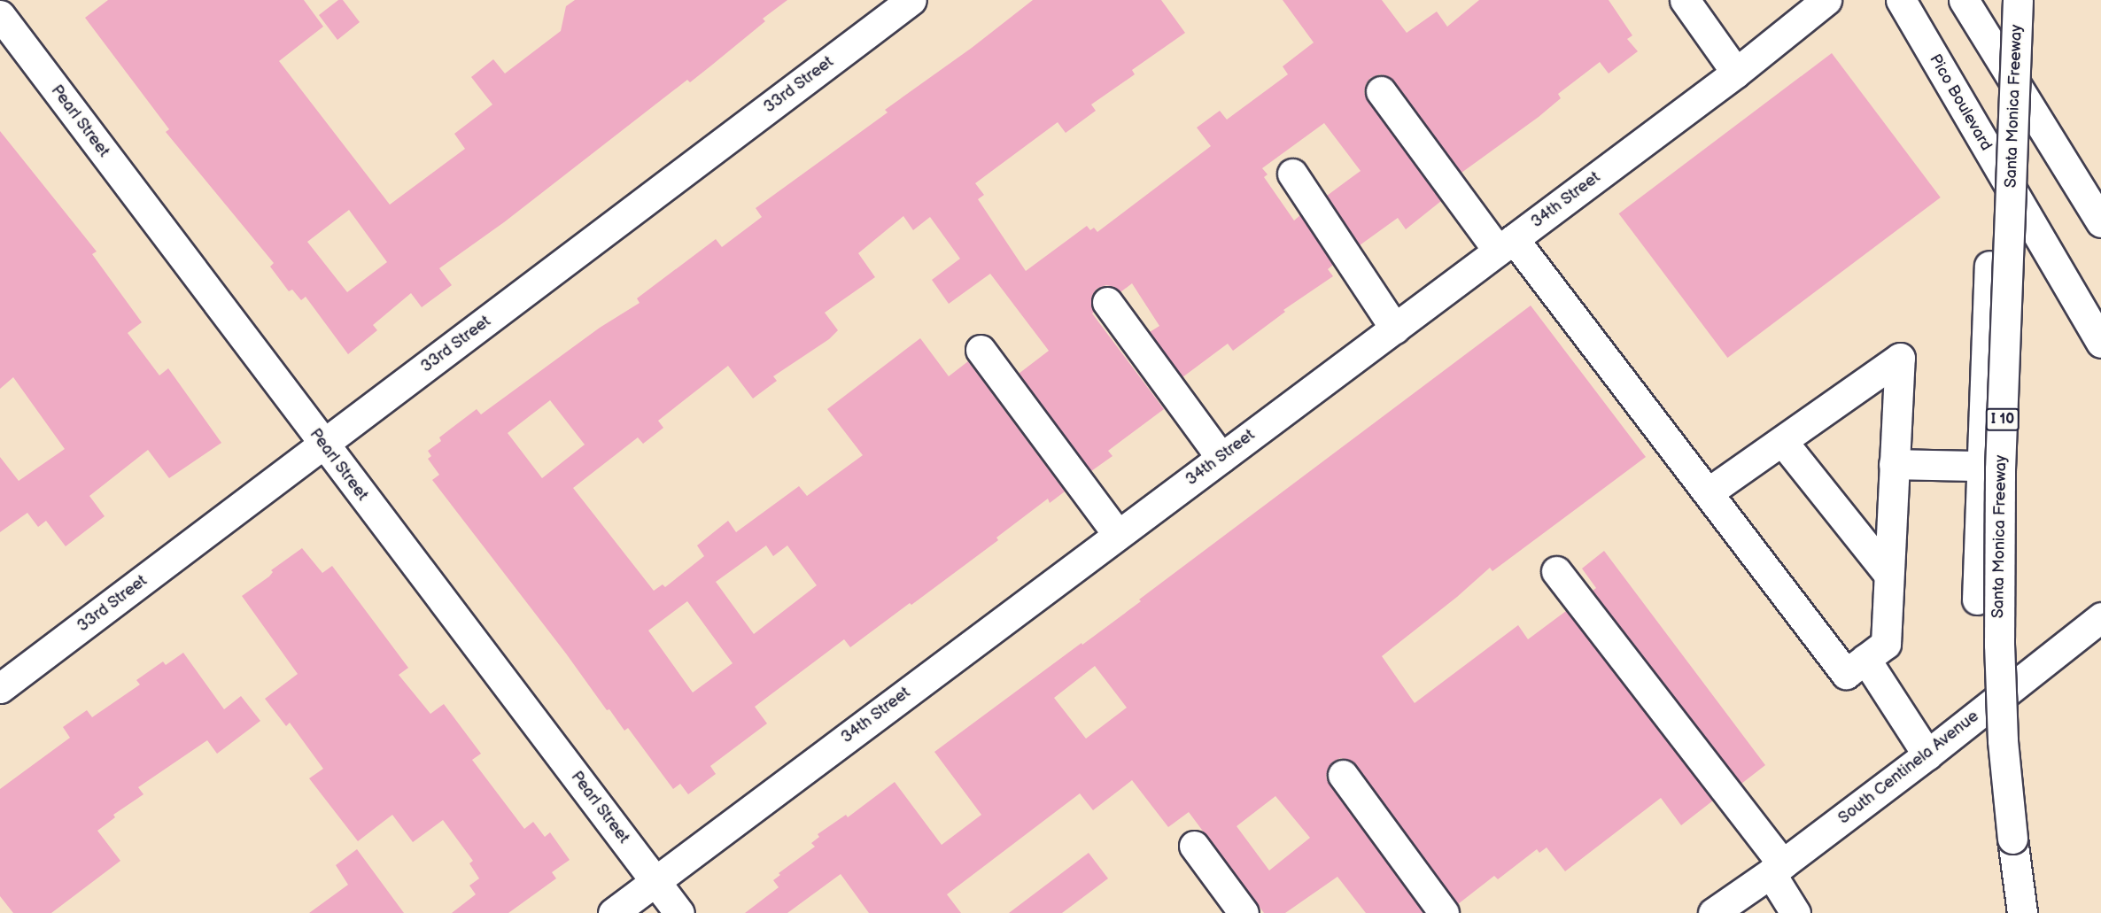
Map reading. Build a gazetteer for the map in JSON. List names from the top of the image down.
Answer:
{
  "streets": {
    "main road": [
      "33rd Street",
      "Pico Boulevard",
      "Santa Monica Freeway",
      "Pearl Street",
      "34th Street",
      "I 10",
      "South Centinela Avenue"
    ]
  },
  "crossings": [
    ["33rd Street", "Pearl Street"],
    ["Pearl Street", "34th Street"]
  ]
}
